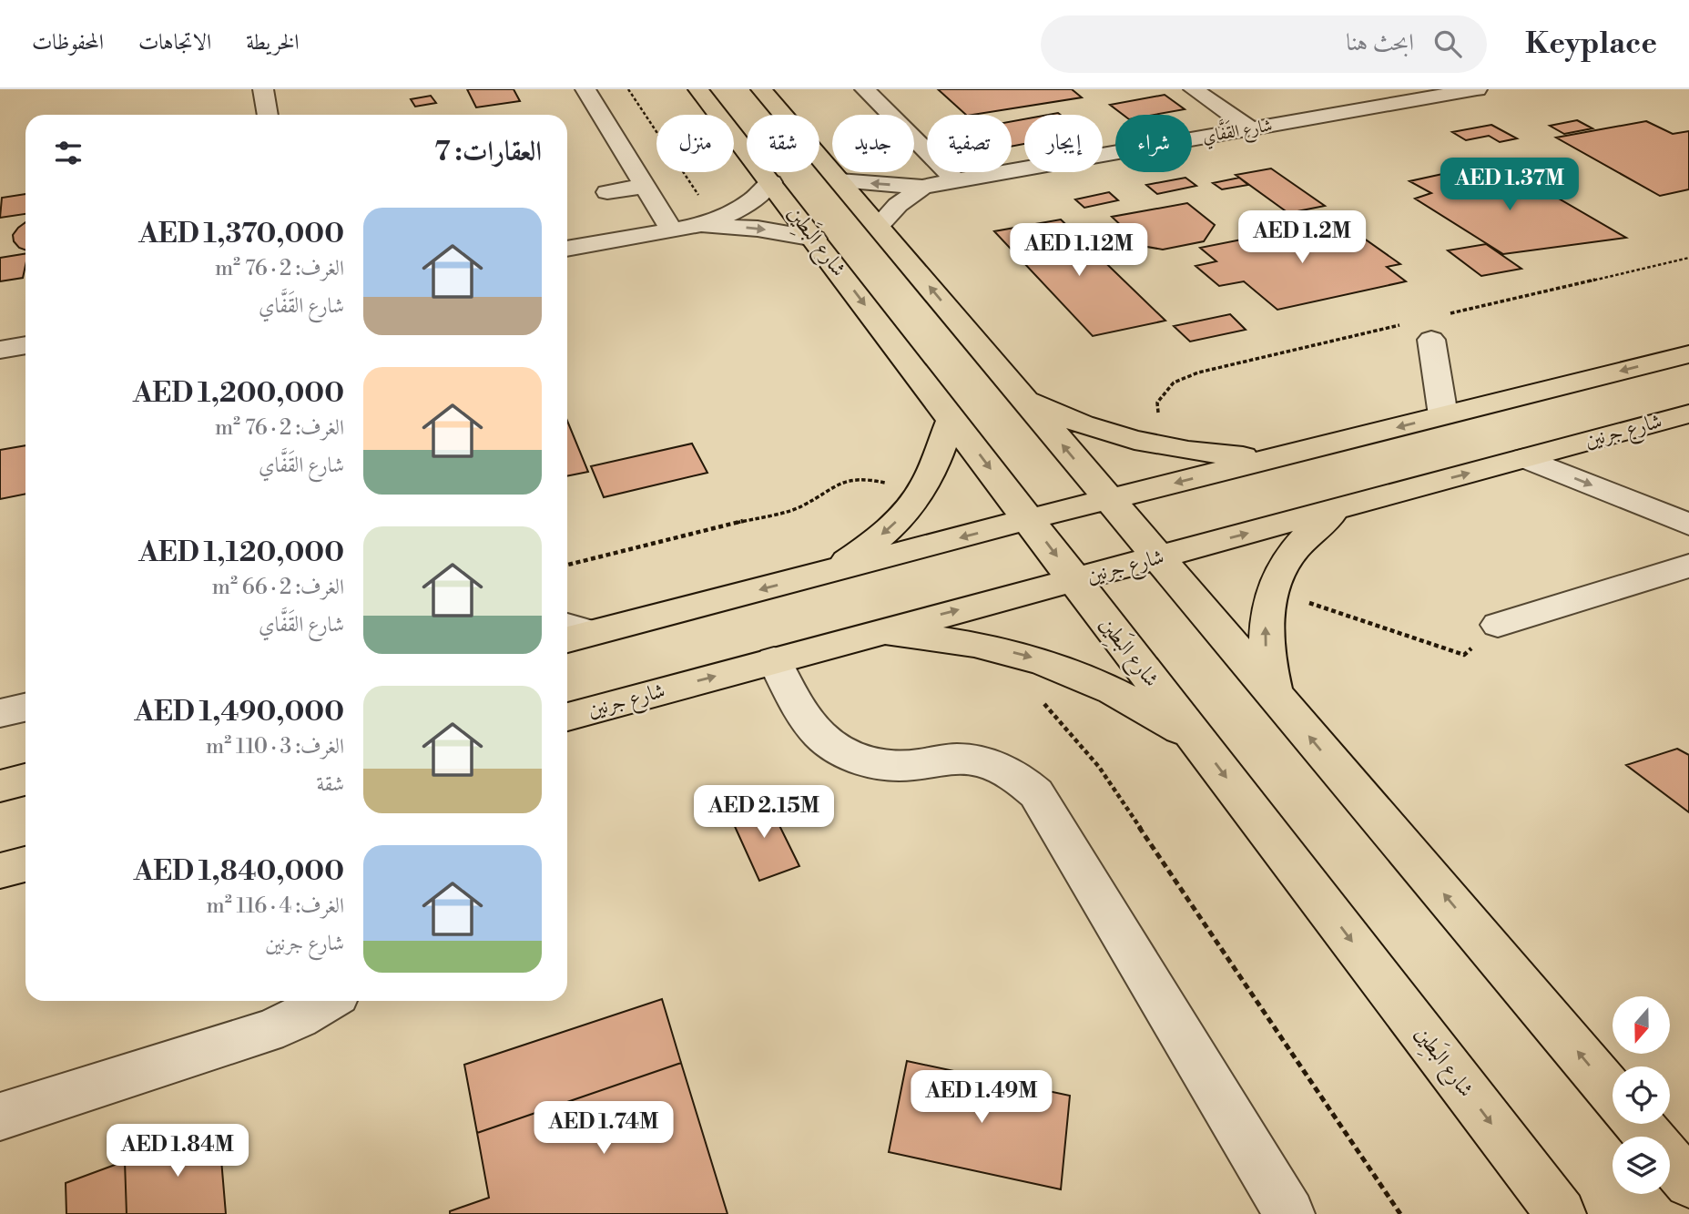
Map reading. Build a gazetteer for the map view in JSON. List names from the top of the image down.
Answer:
{
  "streets": {
    "main road": ["شارع البَطِين", "شارع جرنين"],
    "street": ["شارع القَفَّاي"]
  },
  "crossings": [
    ["شارع البَطِين", "شارع جرنين"]
  ],
  "north": "bottom",
  "page": {
    "header": "Keyplace",
    "search": "ابحث هنا",
    "nav": ["الخريطة", "الاتجاهات", "المحفوظات"],
    "chip": [
      "شراء",
      "إيجار",
      "تصفية",
      "جديد",
      "شقة",
      "منزل"
    ],
    "heading": "العقارات: 7",
    "price": [
      "AED 1.37M",
      "AED 1.2M",
      "AED 1.12M",
      "AED 2.15M",
      "AED 1.49M",
      "AED 1.74M",
      "AED 1.84M"
    ],
    "list": [
      {
        "name": "AED 1,370,000",
        "note": "الغرف: 2 · 76 m² · شارع القَفَّاي"
      },
      {
        "name": "AED 1,200,000",
        "note": "الغرف: 2 · 76 m² · شارع القَفَّاي"
      },
      {
        "name": "AED 1,120,000",
        "note": "الغرف: 2 · 66 m² · شارع القَفَّاي"
      },
      {
        "name": "AED 1,490,000",
        "note": "الغرف: 3 · 110 m² · شقة"
      },
      {
        "name": "AED 1,840,000",
        "note": "الغرف: 4 · 116 m² · شارع جرنين"
      }
    ]
  }
}
